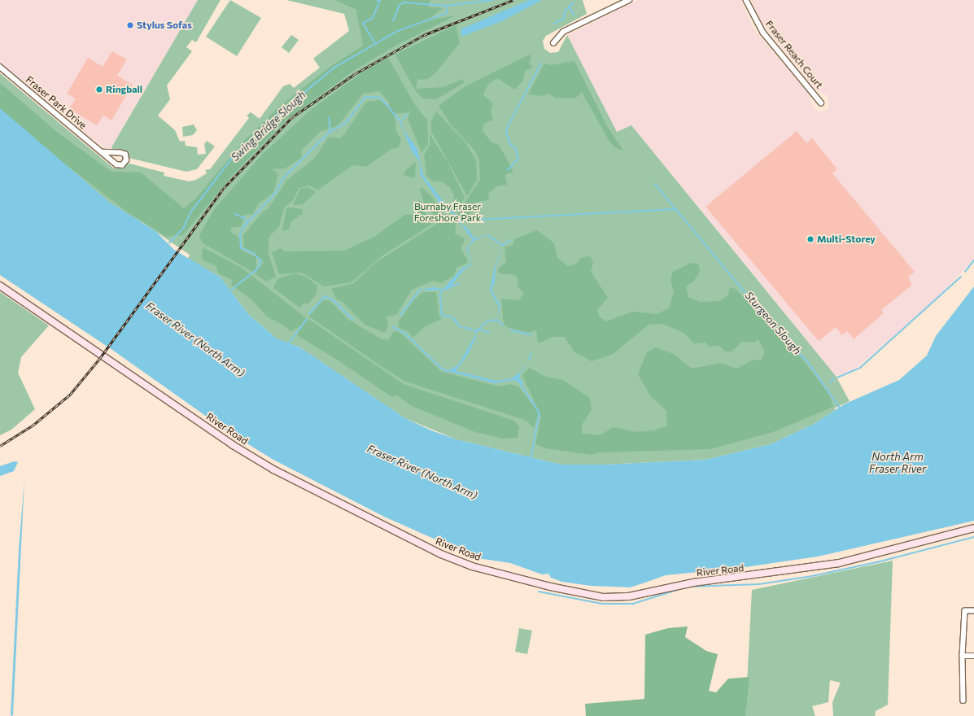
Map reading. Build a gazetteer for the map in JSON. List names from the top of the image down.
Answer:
{
  "streets": {
    "street": ["Fraser Reach Court", "Fraser Park Drive", "River Road"]
  },
  "water": [
    "Swing Bridge Slough",
    "Sturgeon Slough",
    "Fraser River (North Arm)",
    "North Arm Fraser River"
  ],
  "parks": ["Burnaby Fraser Foreshore Park"],
  "places": ["Stylus Sofas", "Ringball", "Multi-Storey"]
}
